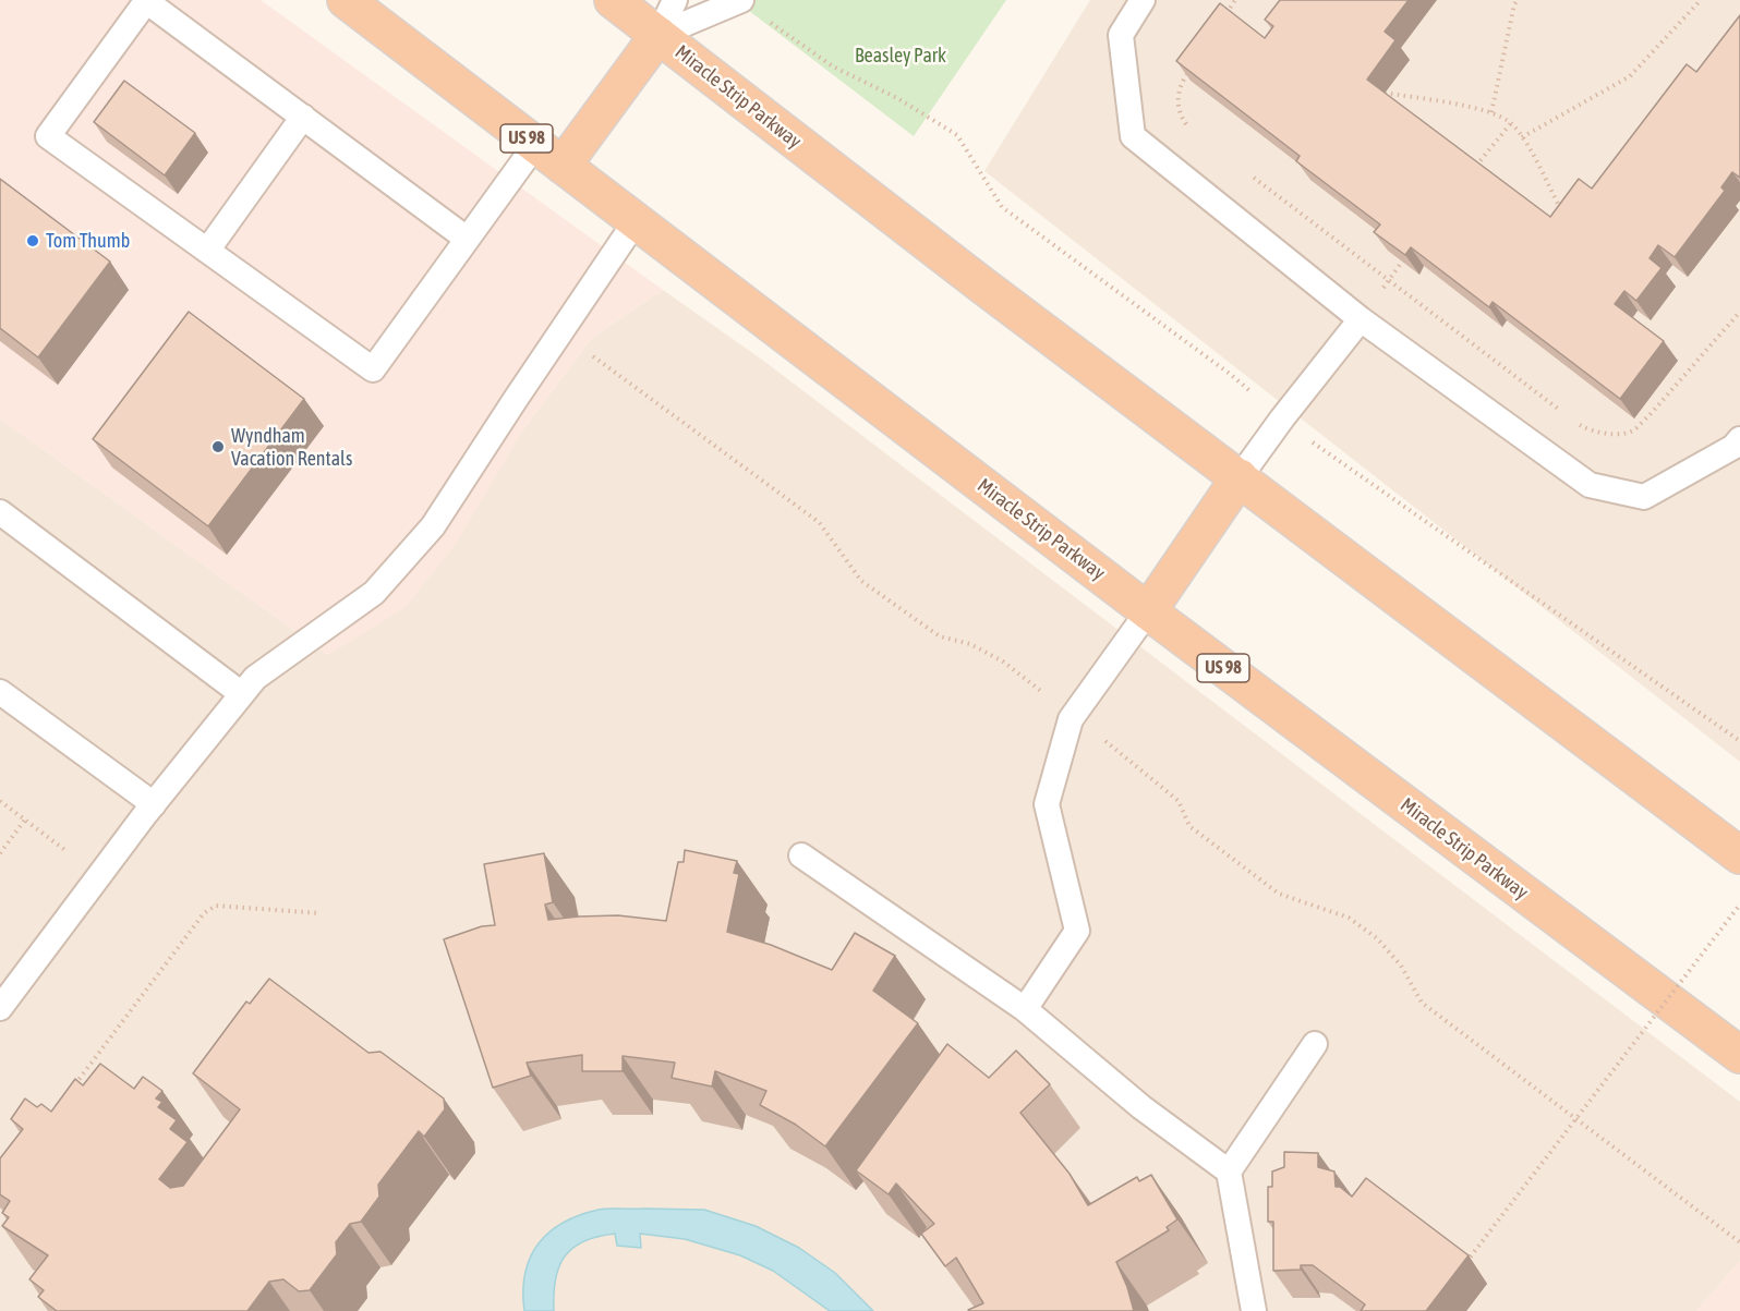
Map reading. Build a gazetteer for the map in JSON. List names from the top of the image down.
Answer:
{
  "streets": {
    "highway": ["Miracle Strip Parkway", "US 98"]
  },
  "parks": ["Beasley Park"],
  "places": ["Tom Thumb", "Wyndham Vacation Rentals"]
}
